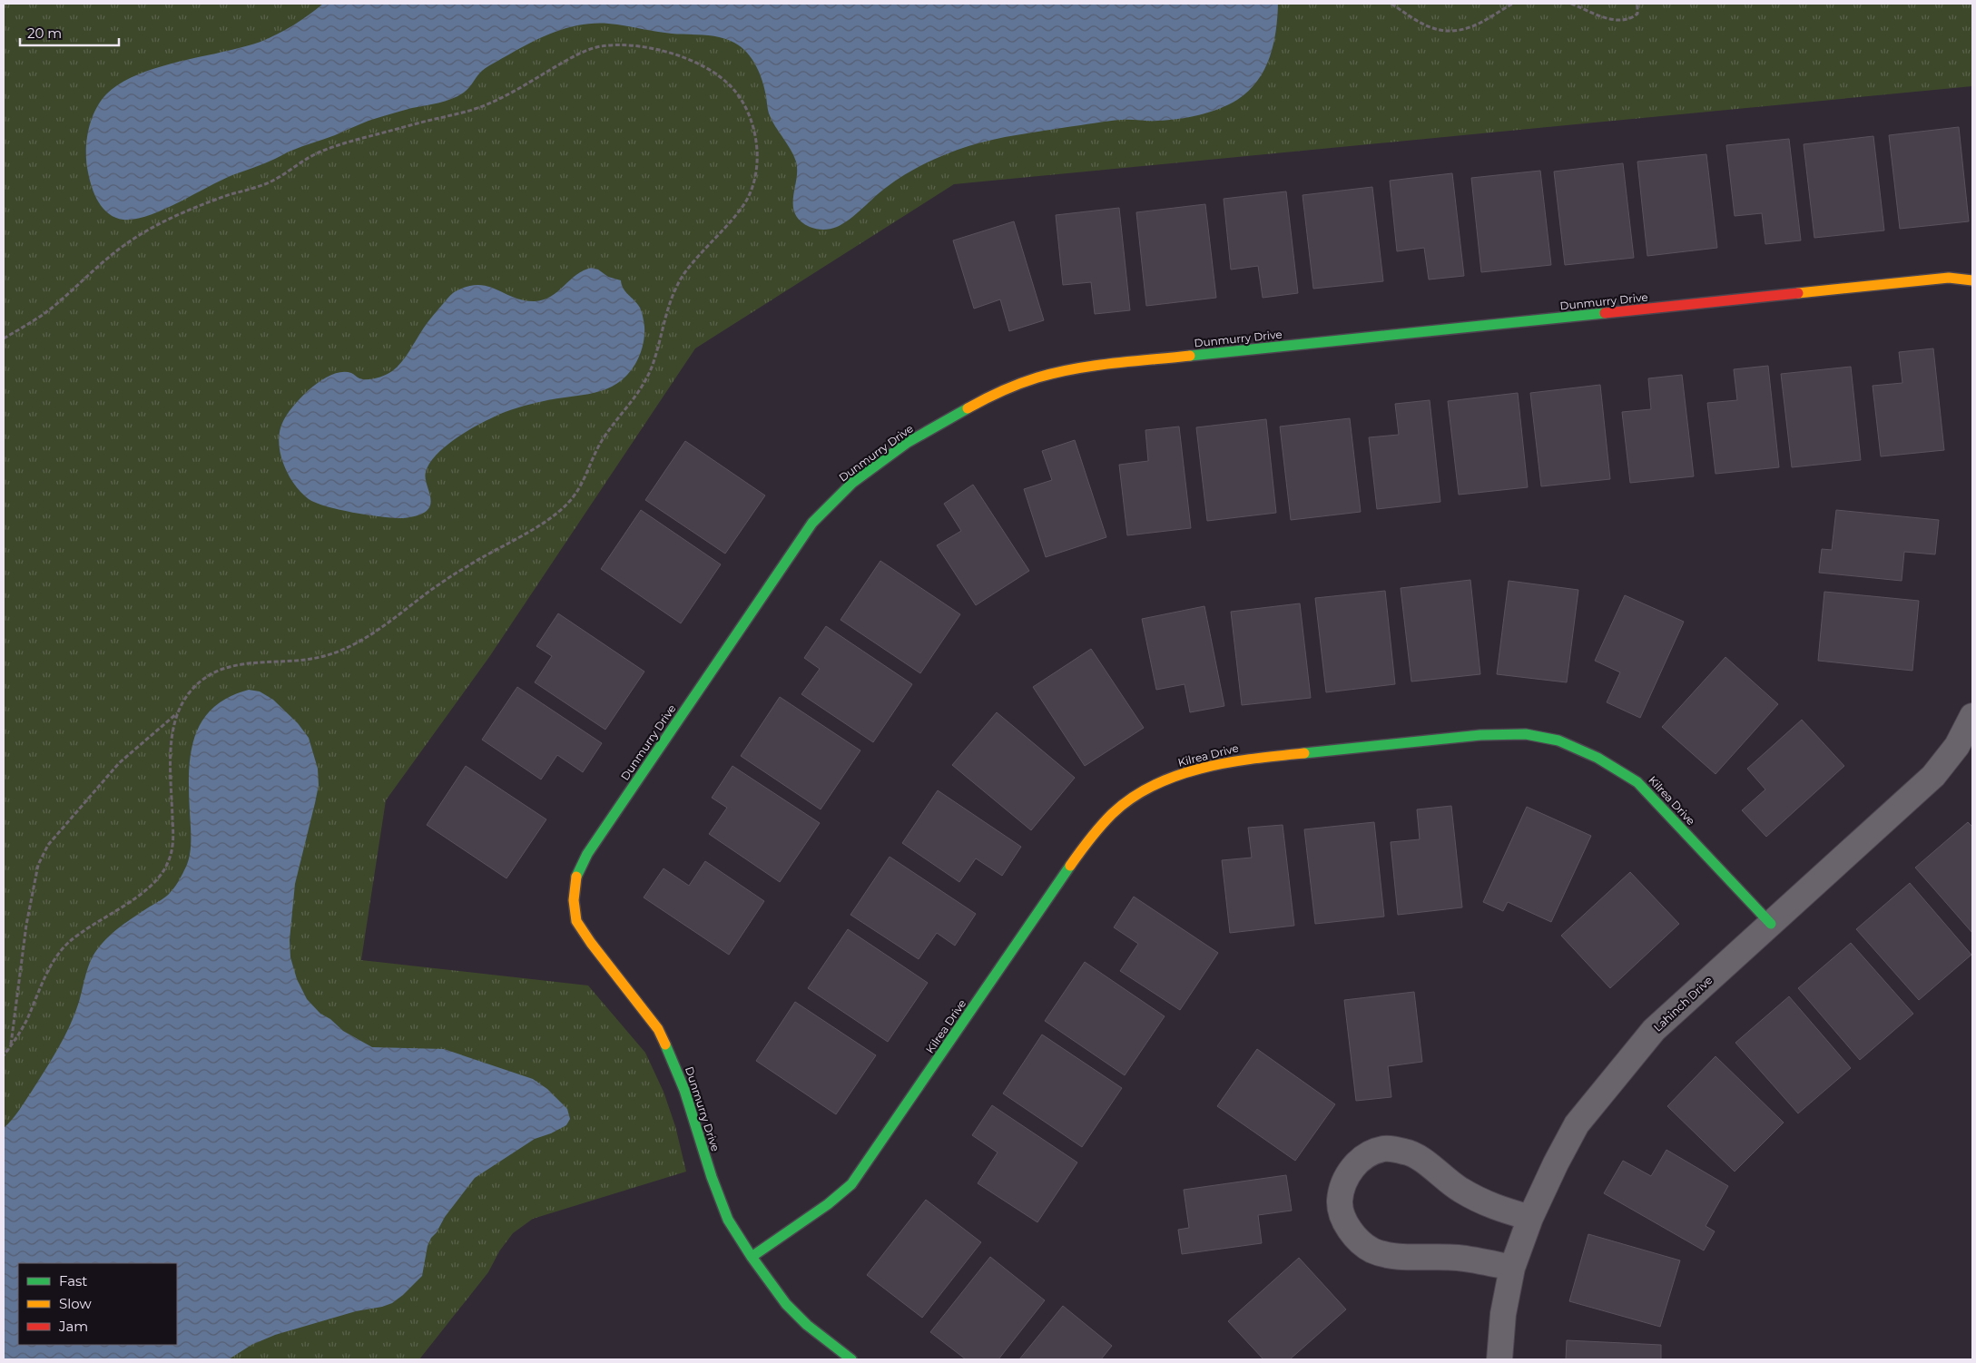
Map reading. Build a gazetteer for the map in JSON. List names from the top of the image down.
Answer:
{
  "streets": {
    "street": ["Dunmurry Drive", "Kilrea Drive", "Lahinch Drive"]
  },
  "crossings": [
    ["Dunmurry Drive", "Kilrea Drive"],
    ["Kilrea Drive", "Lahinch Drive"]
  ],
  "legend": ["Fast", "Slow", "Jam"],
  "scale_bar": "20 m"
}
